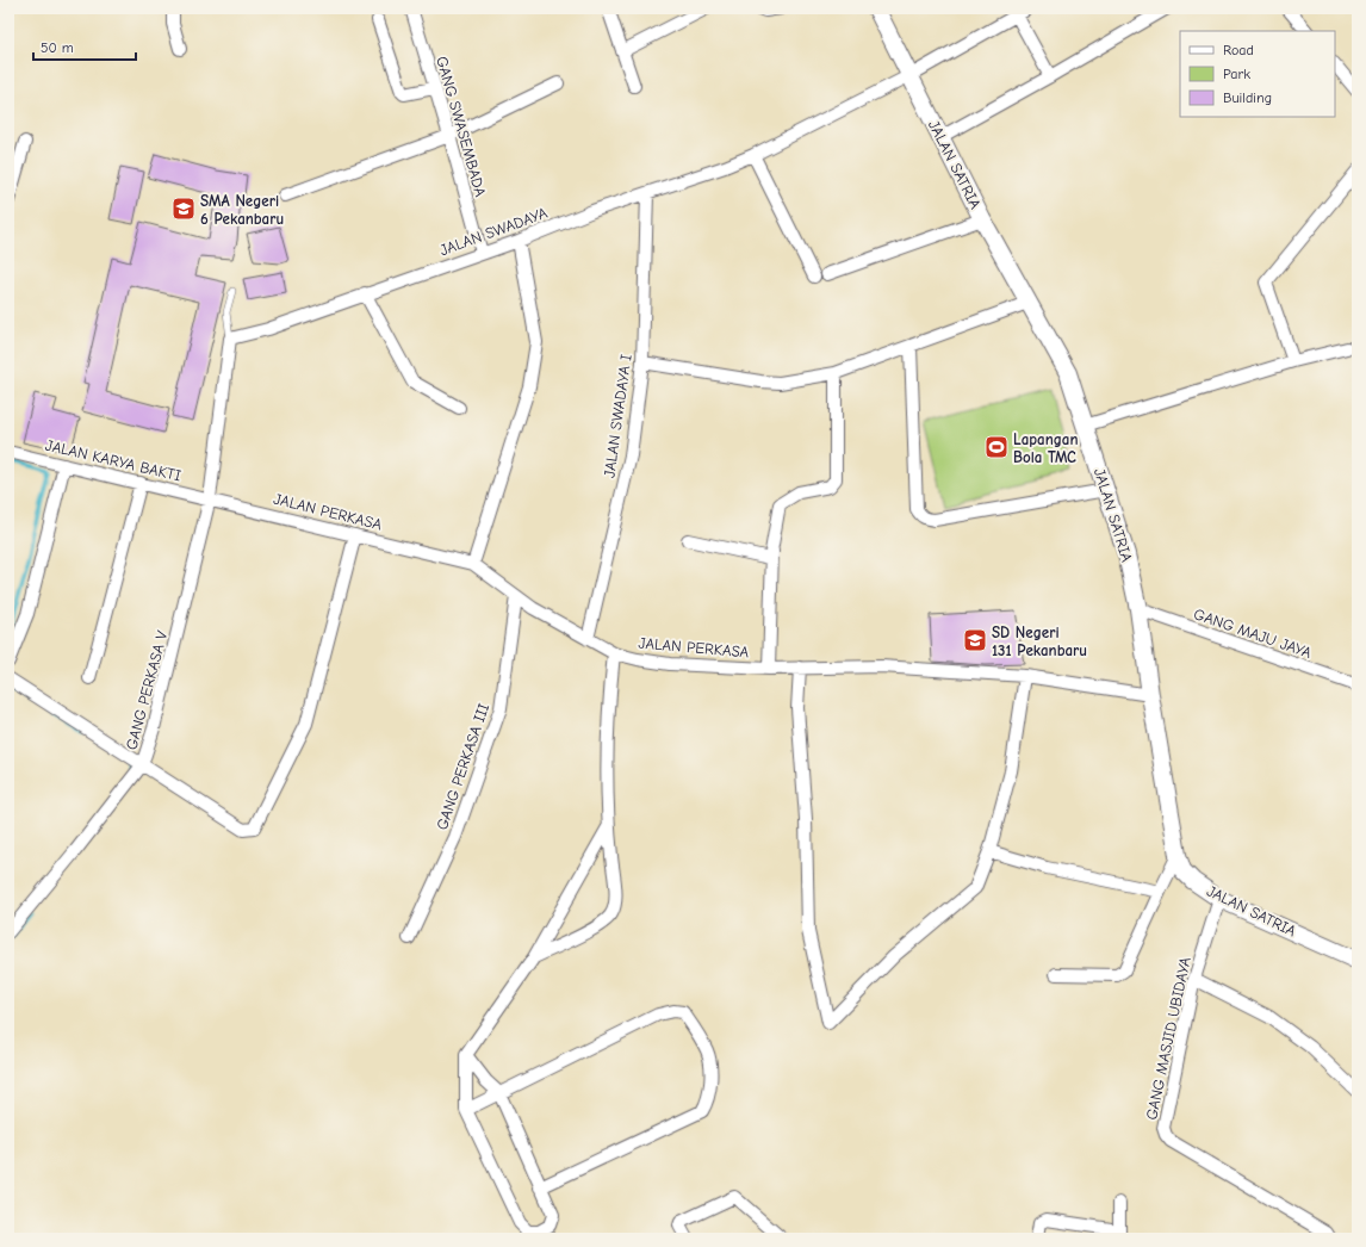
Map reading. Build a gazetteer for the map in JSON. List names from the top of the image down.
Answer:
{
  "streets": {
    "street": [
      "GANG SWASEMBADA",
      "JALAN SATRIA",
      "JALAN SWADAYA",
      "JALAN SWADAYA I",
      "JALAN KARYA BAKTI",
      "JALAN PERKASA",
      "GANG MAJU JAYA",
      "GANG PERKASA V",
      "GANG PERKASA III",
      "GANG MASJID UBIDAYA"
    ]
  },
  "crossings": [
    ["GANG SWASEMBADA", "JALAN SWADAYA"],
    ["JALAN SATRIA", "JALAN SWADAYA"],
    ["JALAN SATRIA", "JALAN PERKASA"],
    ["JALAN SATRIA", "GANG MAJU JAYA"],
    ["JALAN SATRIA", "GANG MASJID UBIDAYA"],
    ["JALAN SWADAYA", "JALAN SWADAYA I"],
    ["JALAN SWADAYA I", "JALAN PERKASA"],
    ["JALAN KARYA BAKTI", "JALAN PERKASA"],
    ["JALAN KARYA BAKTI", "GANG PERKASA V"],
    ["JALAN PERKASA", "GANG PERKASA V"],
    ["JALAN PERKASA", "GANG PERKASA III"]
  ],
  "places": {
    "school or university": ["SMA Negeri 6 Pekanbaru", "SD Negeri 131 Pekanbaru"],
    "sports": ["Lapangan Bola TMC"]
  },
  "legend": ["Road", "Park", "Building"],
  "scale_bar": "50 m"
}
